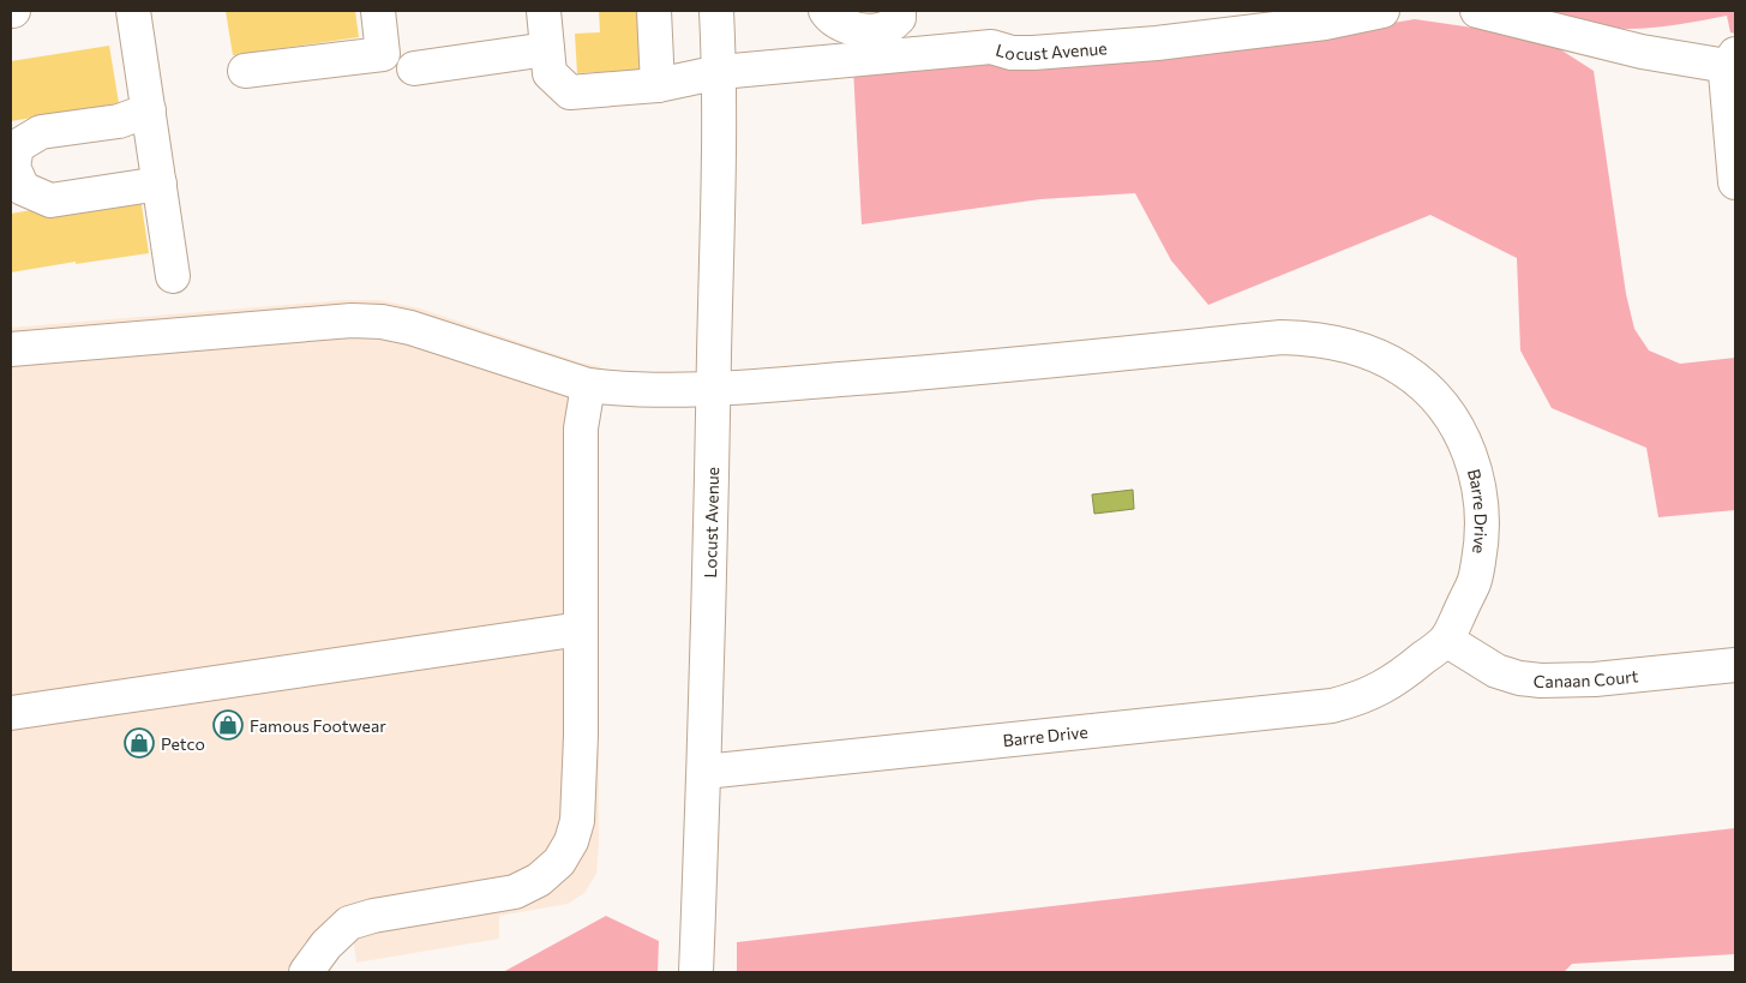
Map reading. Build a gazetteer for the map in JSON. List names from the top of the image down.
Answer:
{
  "streets": {
    "street": ["Locust Avenue", "Barre Drive", "Canaan Court"]
  },
  "crossings": [
    ["Locust Avenue", "Barre Drive"],
    ["Barre Drive", "Canaan Court"]
  ],
  "places": {
    "shop": ["Famous Footwear", "Petco"]
  }
}
